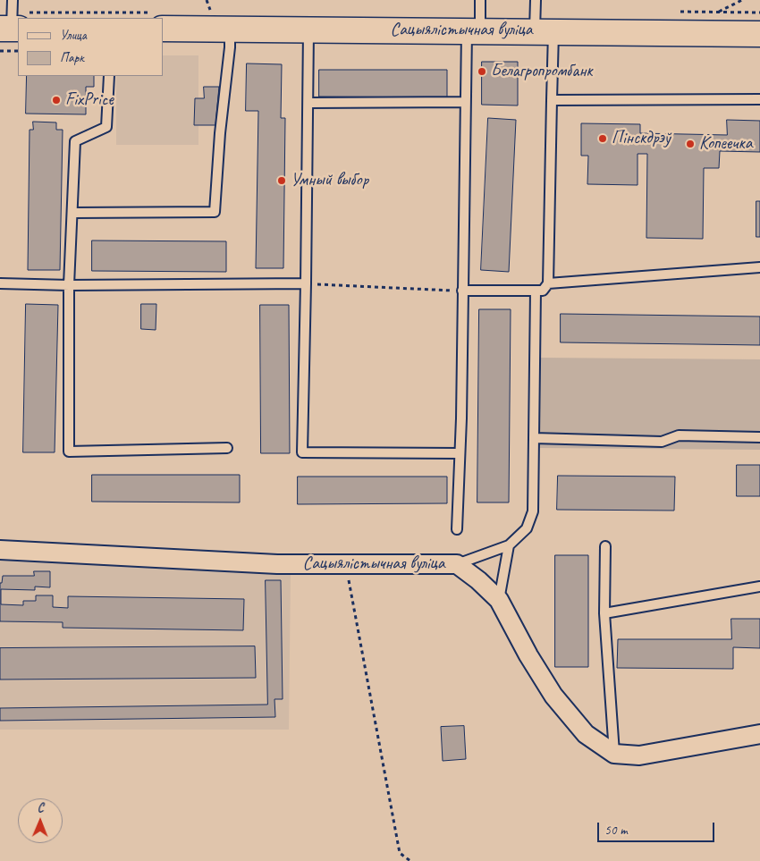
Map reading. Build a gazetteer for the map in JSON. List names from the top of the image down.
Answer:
{
  "streets": {
    "main road": ["Сацыялістычная вуліца"]
  },
  "places": [
    "Белагропромбанк",
    "FixPrice",
    "Пінскдрэў",
    "Копеечка",
    "Умный выбор"
  ],
  "legend": ["Улица", "Парк"],
  "scale_bar": "50 m",
  "north": "top"
}
